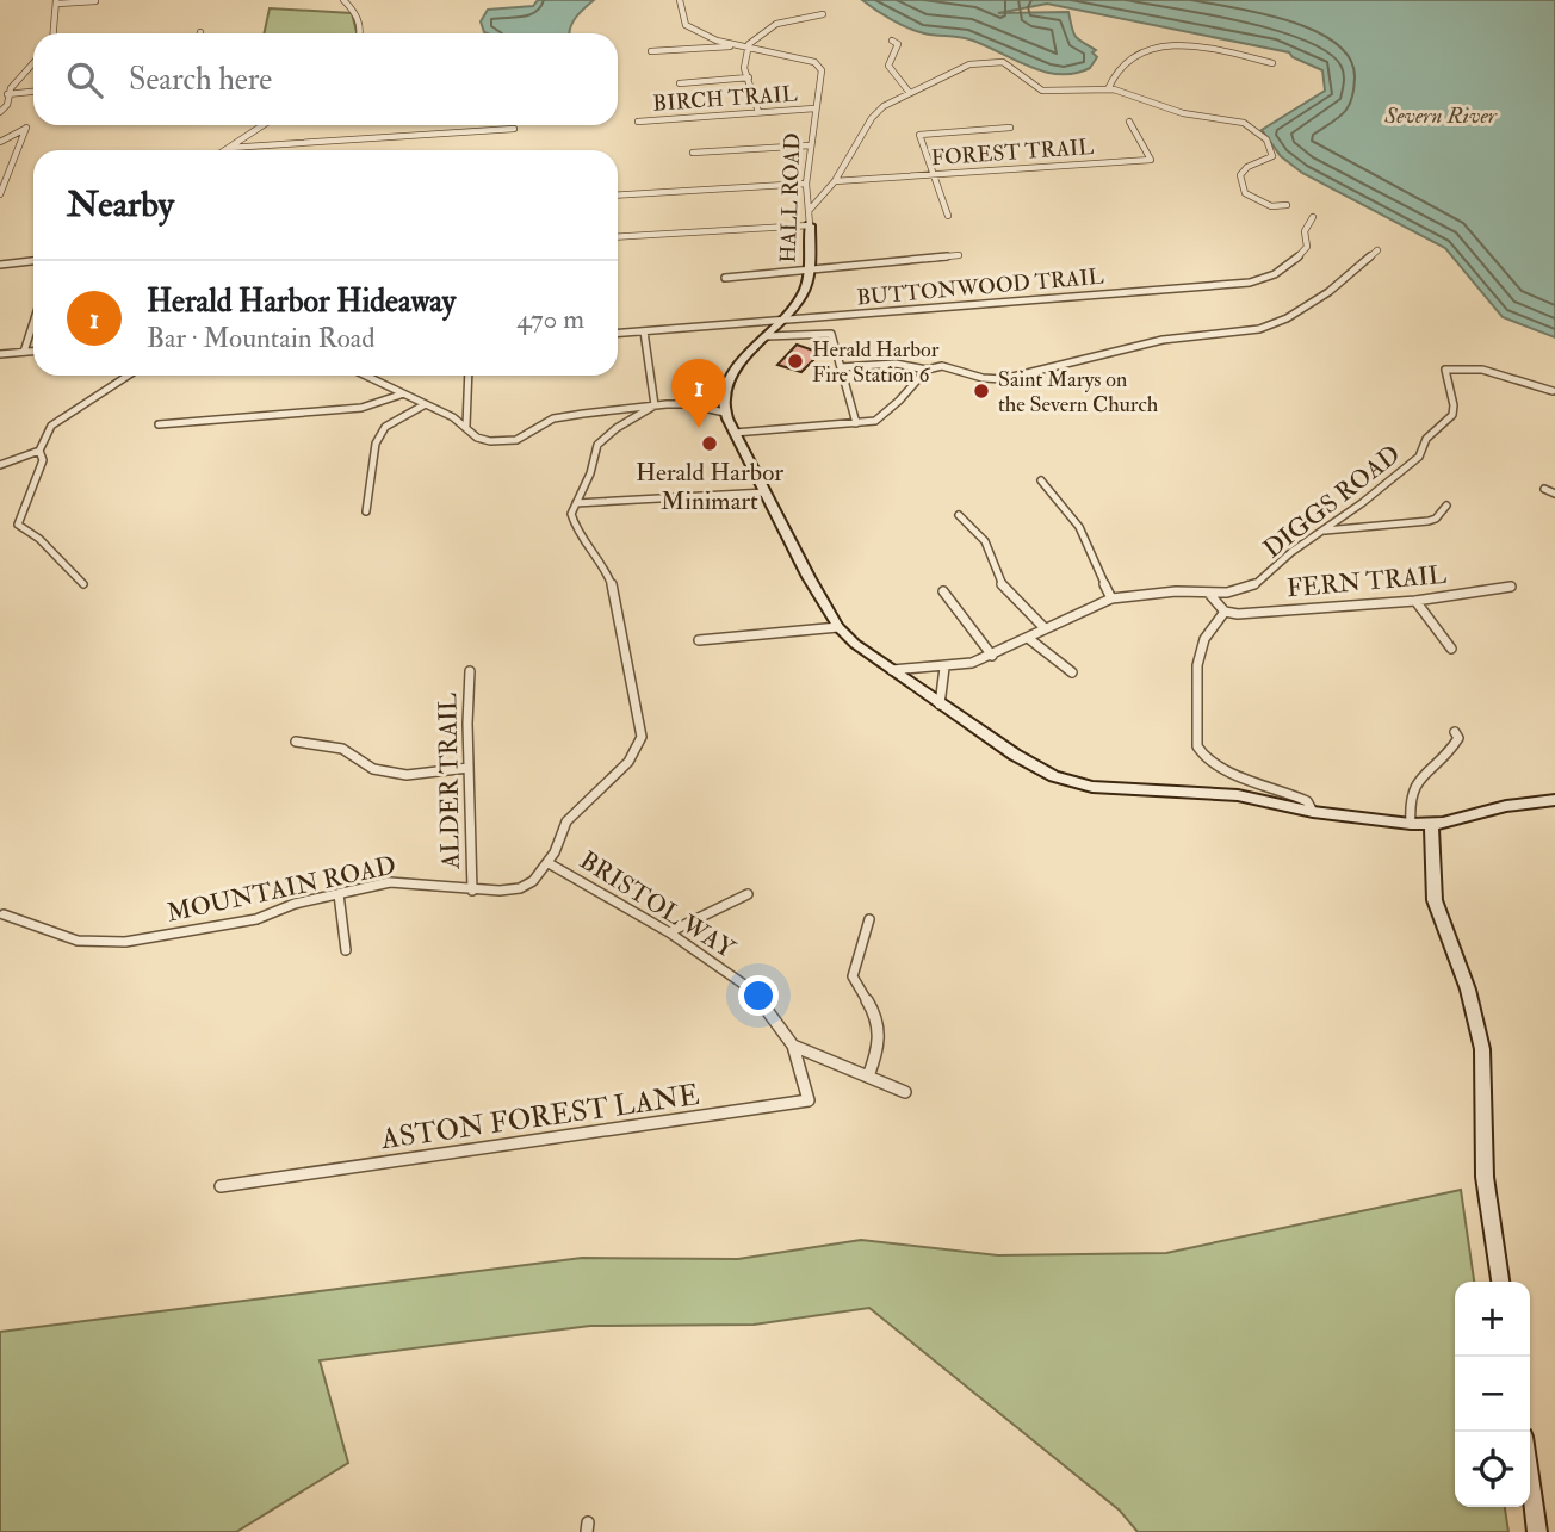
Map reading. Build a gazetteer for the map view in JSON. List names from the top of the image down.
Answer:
{
  "streets": {
    "street": [
      "BIRCH TRAIL",
      "FOREST TRAIL",
      "HALL ROAD",
      "BUTTONWOOD TRAIL",
      "DIGGS ROAD",
      "FERN TRAIL",
      "ALDER TRAIL",
      "MOUNTAIN ROAD",
      "BRISTOL WAY",
      "ASTON FOREST LANE"
    ]
  },
  "crossings": [
    ["BIRCH TRAIL", "HALL ROAD"],
    ["HALL ROAD", "BUTTONWOOD TRAIL"],
    ["ALDER TRAIL", "MOUNTAIN ROAD"],
    ["MOUNTAIN ROAD", "BRISTOL WAY"],
    ["BRISTOL WAY", "ASTON FOREST LANE"]
  ],
  "water": ["Severn River"],
  "places": ["Herald Harbor Fire Station 6", "Saint Marys on the Severn Church", "Herald Harbor Minimart"],
  "page": {
    "search": "Search here",
    "heading": "Nearby",
    "list": [
      {
        "mark": "1",
        "name": "Herald Harbor Hideaway",
        "note": "Bar · Mountain Road",
        "value": "470 m"
      }
    ],
    "pins": "1",
    "map_buttons": ["+", "−"]
  }
}
